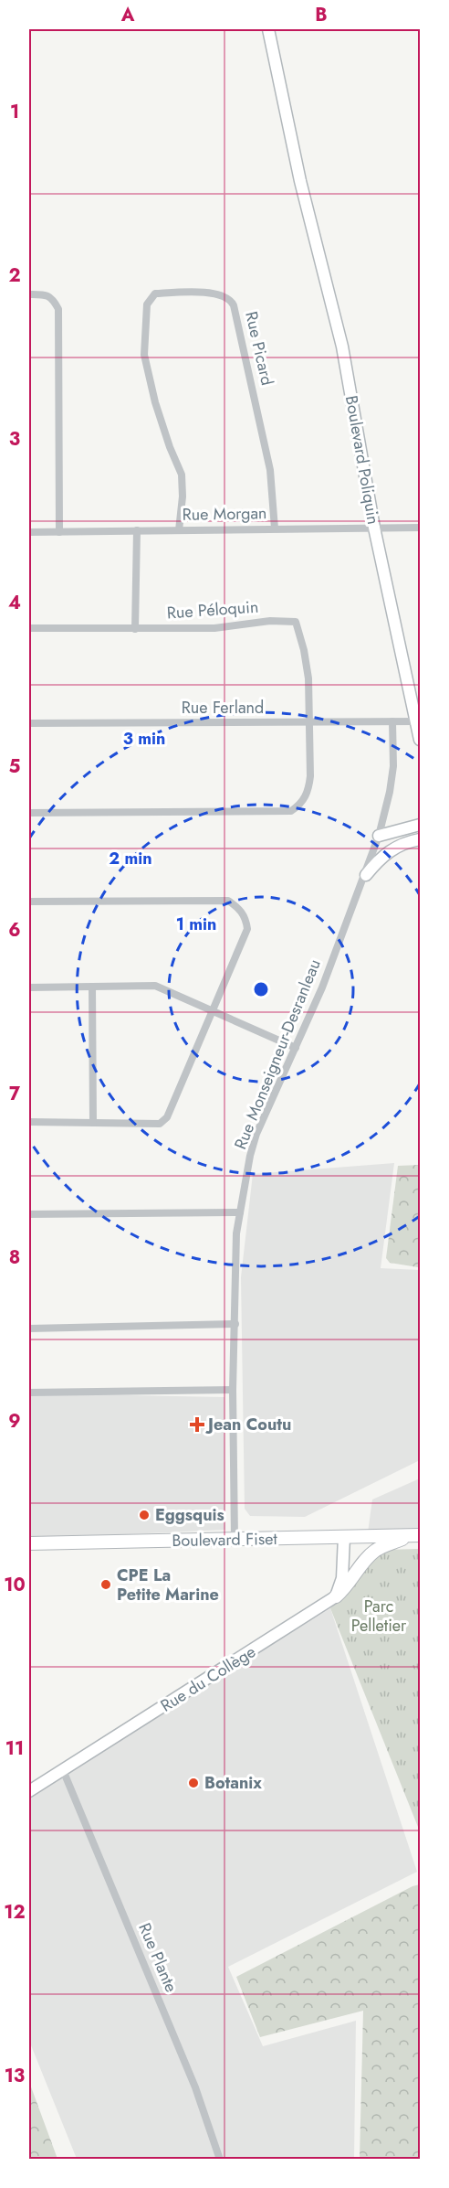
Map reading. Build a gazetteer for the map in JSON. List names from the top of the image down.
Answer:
{
  "streets": {
    "main road": ["Boulevard Fiset"],
    "street": [
      "Rue Picard",
      "Boulevard Poliquin",
      "Rue Morgan",
      "Rue Péloquin",
      "Rue Ferland",
      "Rue Monseigneur-Desranleau",
      "Rue du Collège",
      "Rue Plante"
    ]
  },
  "crossings": [
    ["Rue Picard", "Rue Morgan"],
    ["Boulevard Poliquin", "Rue Morgan"],
    ["Boulevard Poliquin", "Rue Ferland"],
    ["Rue Péloquin", "Rue Ferland"],
    ["Rue Ferland", "Rue Monseigneur-Desranleau"],
    ["Rue Monseigneur-Desranleau", "Boulevard Fiset"],
    ["Rue du Collège", "Rue Plante"]
  ],
  "parks": ["Parc Pelletier"],
  "places": {
    "health": ["Jean Coutu"],
    "other": ["Eggsquis", "CPE La Petite Marine", "Botanix"]
  },
  "grid": {
    "columns": ["A", "B"],
    "rows": [
      "1",
      "2",
      "3",
      "4",
      "5",
      "6",
      "7",
      "8",
      "9",
      "10",
      "11",
      "12",
      "13"
    ]
  },
  "rings": ["3 min", "2 min", "1 min"]
}
